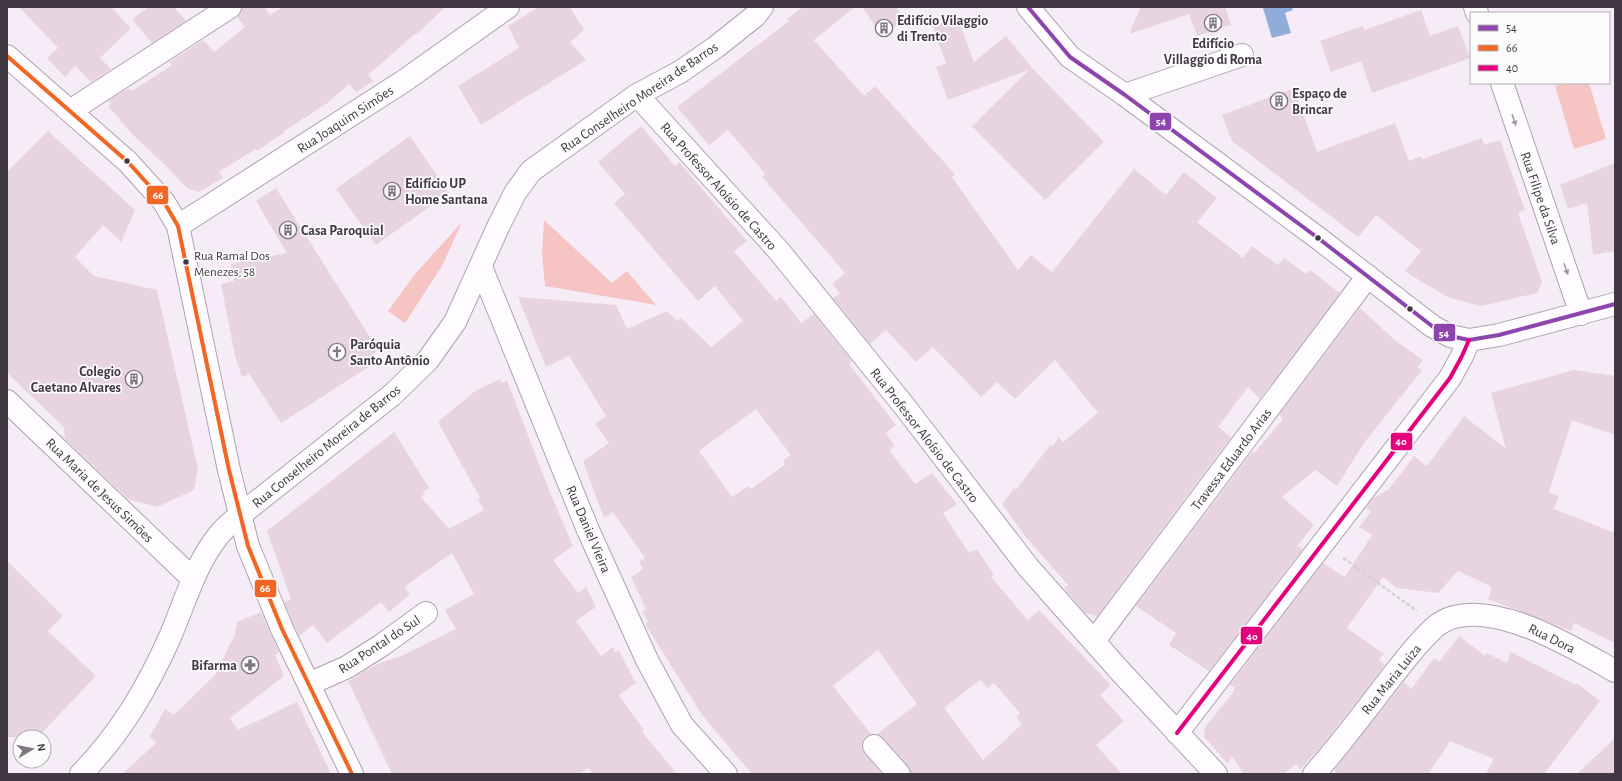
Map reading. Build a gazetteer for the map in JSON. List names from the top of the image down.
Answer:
{
  "streets": {
    "street": [
      "Rua Conselheiro Moreira de Barros",
      "Rua Joaquim Simões",
      "Rua Professor Aloísio de Castro",
      "Rua Filipe da Silva",
      "Travessa Eduardo Arias",
      "Rua Maria de Jesus Simões",
      "Rua Daniel Vieira",
      "Rua Dora",
      "Rua Pontal do Sul",
      "Rua Maria Luiza"
    ]
  },
  "crossings": [
    ["Rua Conselheiro Moreira de Barros", "Rua Professor Aloísio de Castro"],
    ["Rua Conselheiro Moreira de Barros", "Rua Maria de Jesus Simões"],
    ["Rua Conselheiro Moreira de Barros", "Rua Daniel Vieira"],
    ["Rua Professor Aloísio de Castro", "Travessa Eduardo Arias"],
    ["Rua Dora", "Rua Maria Luiza"]
  ],
  "one_way": ["Rua Filipe da Silva"],
  "places": {
    "building": [
      "Edifício Villaggio di Roma",
      "Edifício Vilaggio di Trento",
      "Espaço de Brincar",
      "Edifício UP Home Santana",
      "Casa Paroquial",
      "Colegio Caetano Alvares"
    ],
    "other": ["Rua Ramal Dos Menezes, 58"],
    "church": ["Paróquia Santo Antônio"],
    "pharmacy": ["Bifarma"]
  },
  "lines": ["transit line 54", "transit line 66", "transit line 40"],
  "legend": ["54", "66", "40"],
  "north": "right"
}
